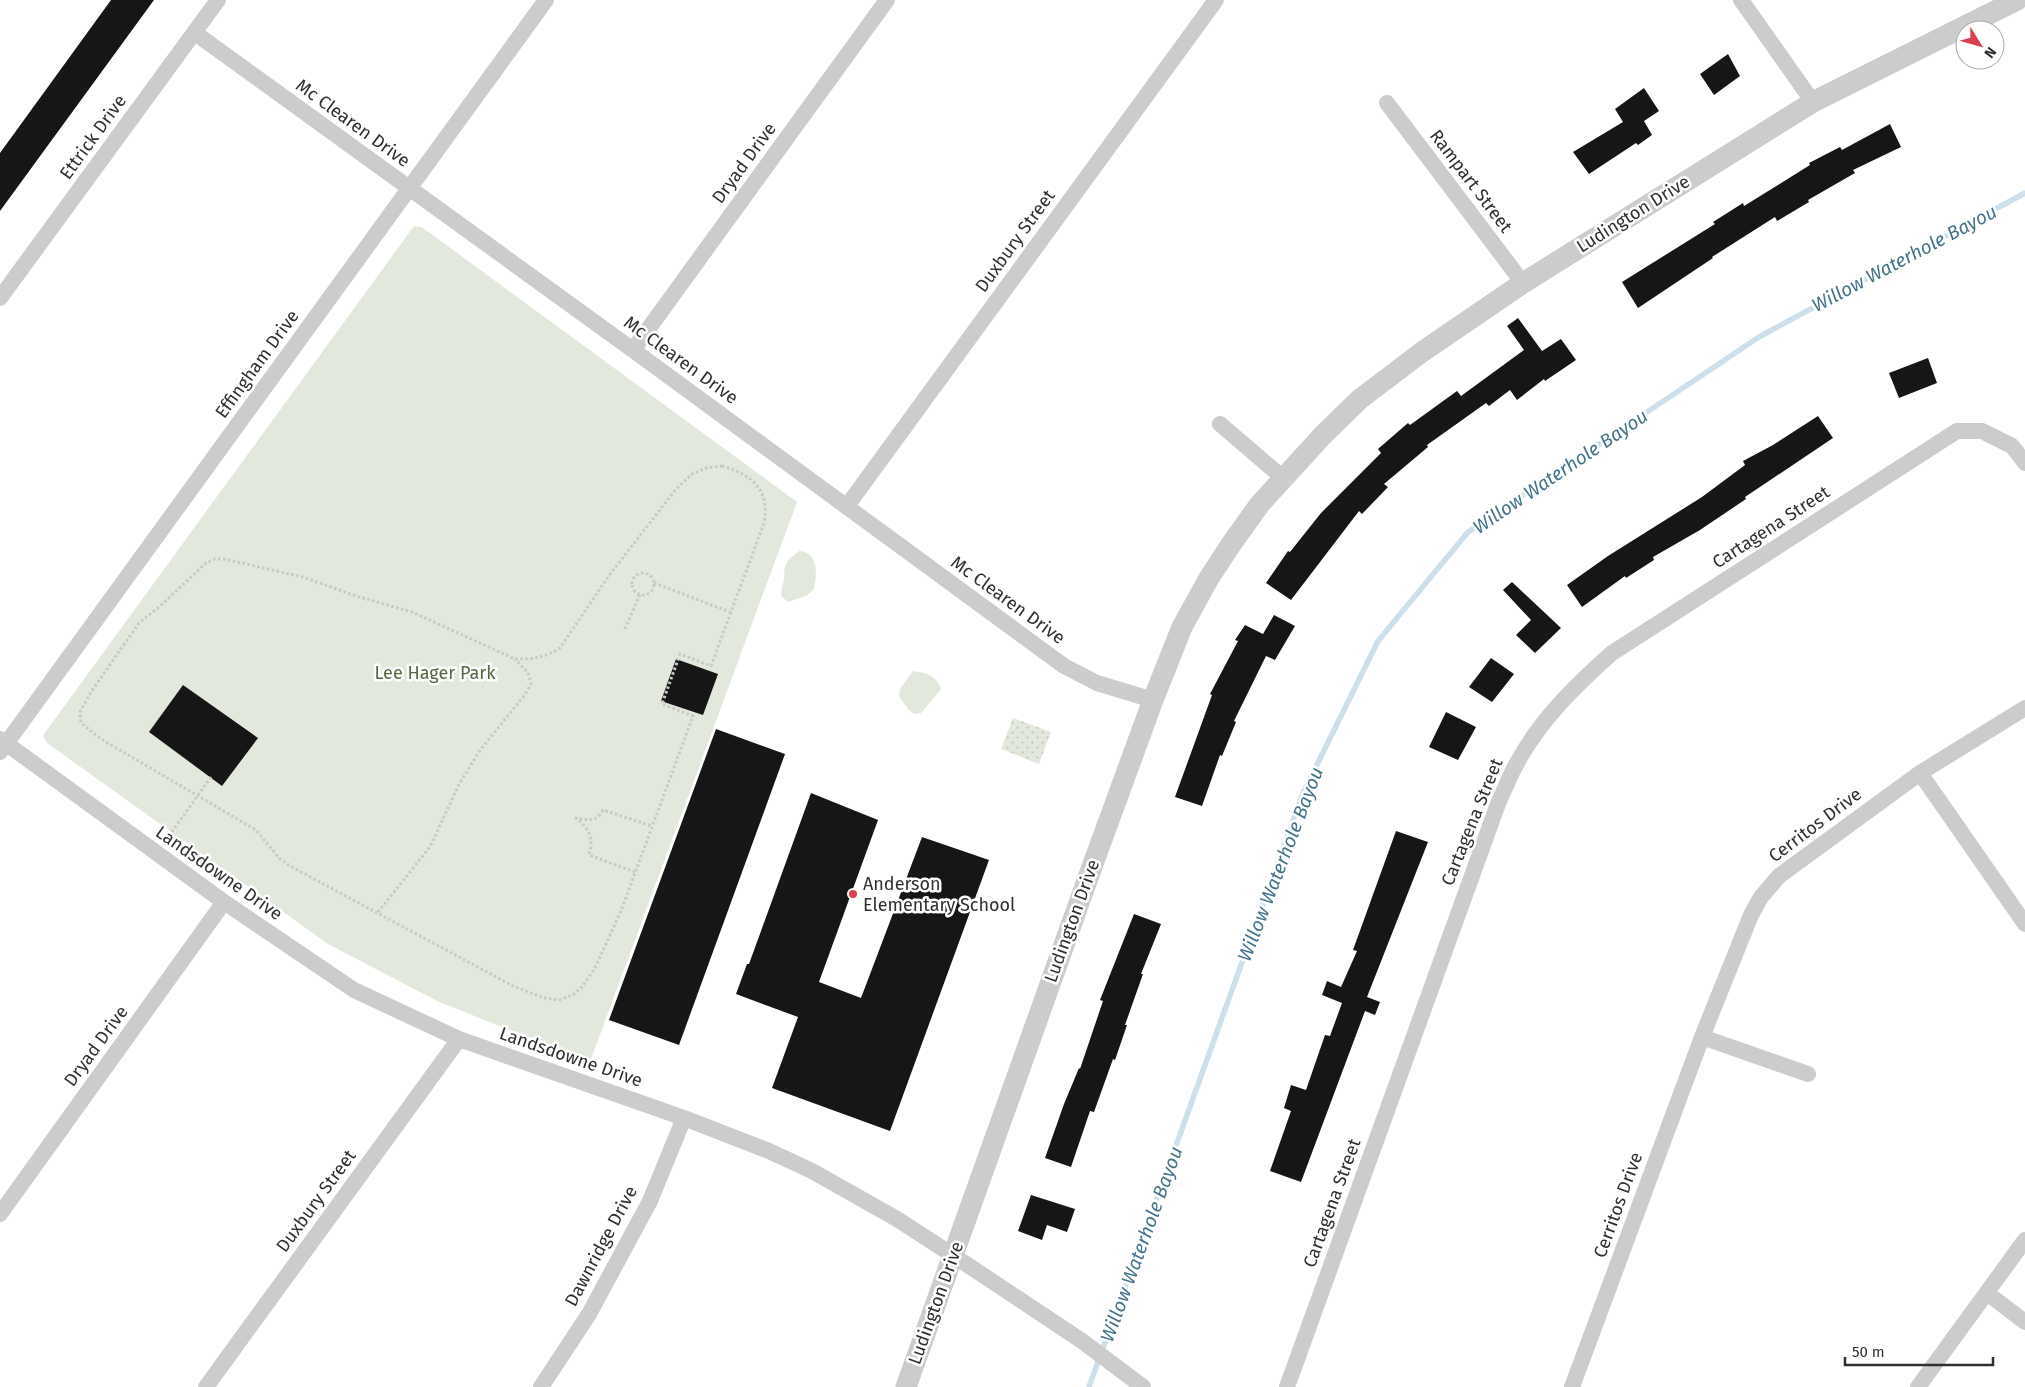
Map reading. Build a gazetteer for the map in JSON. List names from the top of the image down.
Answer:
{
  "streets": {
    "street": [
      "Mc Clearen Drive",
      "Ettrick Drive",
      "Dryad Drive",
      "Rampart Street",
      "Ludington Drive",
      "Duxbury Street",
      "Effingham Drive",
      "Cartagena Street",
      "Cerritos Drive",
      "Landsdowne Drive",
      "Dawnridge Drive"
    ]
  },
  "crossings": [
    ["Mc Clearen Drive", "Ettrick Drive"],
    ["Mc Clearen Drive", "Dryad Drive"],
    ["Mc Clearen Drive", "Ludington Drive"],
    ["Mc Clearen Drive", "Duxbury Street"],
    ["Mc Clearen Drive", "Effingham Drive"],
    ["Dryad Drive", "Landsdowne Drive"],
    ["Rampart Street", "Ludington Drive"],
    ["Ludington Drive", "Landsdowne Drive"],
    ["Duxbury Street", "Landsdowne Drive"],
    ["Effingham Drive", "Landsdowne Drive"],
    ["Landsdowne Drive", "Dawnridge Drive"]
  ],
  "water": ["Willow Waterhole Bayou"],
  "parks": ["Lee Hager Park"],
  "places": ["Anderson Elementary School"],
  "scale_bar": "50 m",
  "north": "bottom right"
}
